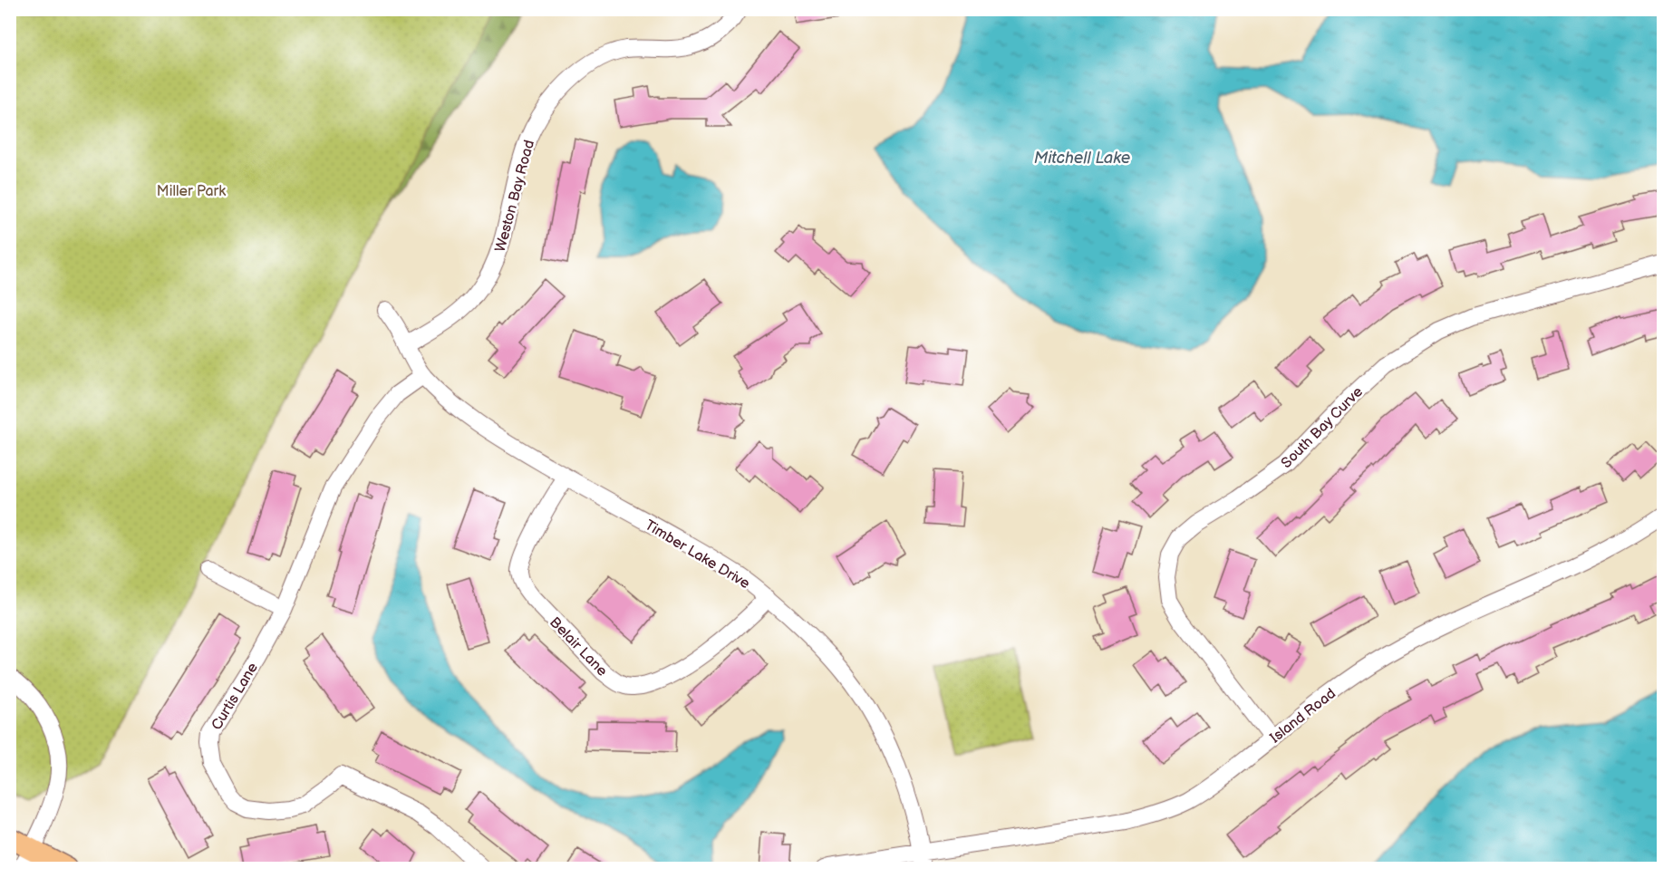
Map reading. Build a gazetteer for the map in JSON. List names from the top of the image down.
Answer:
{
  "streets": {
    "street": [
      "Weston Bay Road",
      "South Bay Curve",
      "Timber Lake Drive",
      "Belair Lane",
      "Curtis Lane",
      "Island Road"
    ]
  },
  "crossings": [
    ["Weston Bay Road", "Timber Lake Drive"],
    ["South Bay Curve", "Island Road"],
    ["Timber Lake Drive", "Belair Lane"],
    ["Timber Lake Drive", "Curtis Lane"],
    ["Timber Lake Drive", "Island Road"]
  ],
  "water": ["Mitchell Lake"],
  "parks": ["Miller Park"]
}
